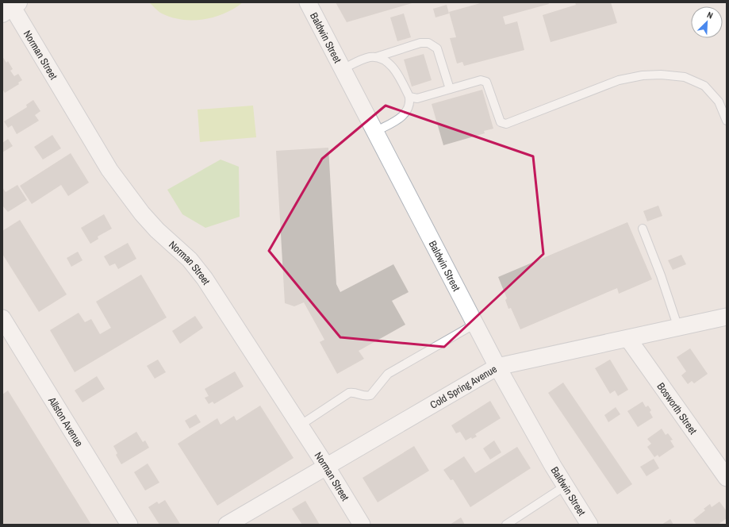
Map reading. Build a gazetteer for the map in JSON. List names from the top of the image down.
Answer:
{
  "streets": {
    "street": [
      "Baldwin Street",
      "Norman Street",
      "Cold Spring Avenue",
      "Bosworth Street",
      "Allston Avenue"
    ]
  },
  "crossings": [
    ["Baldwin Street", "Cold Spring Avenue"],
    ["Norman Street", "Cold Spring Avenue"],
    ["Cold Spring Avenue", "Bosworth Street"]
  ],
  "north": "top right"
}
